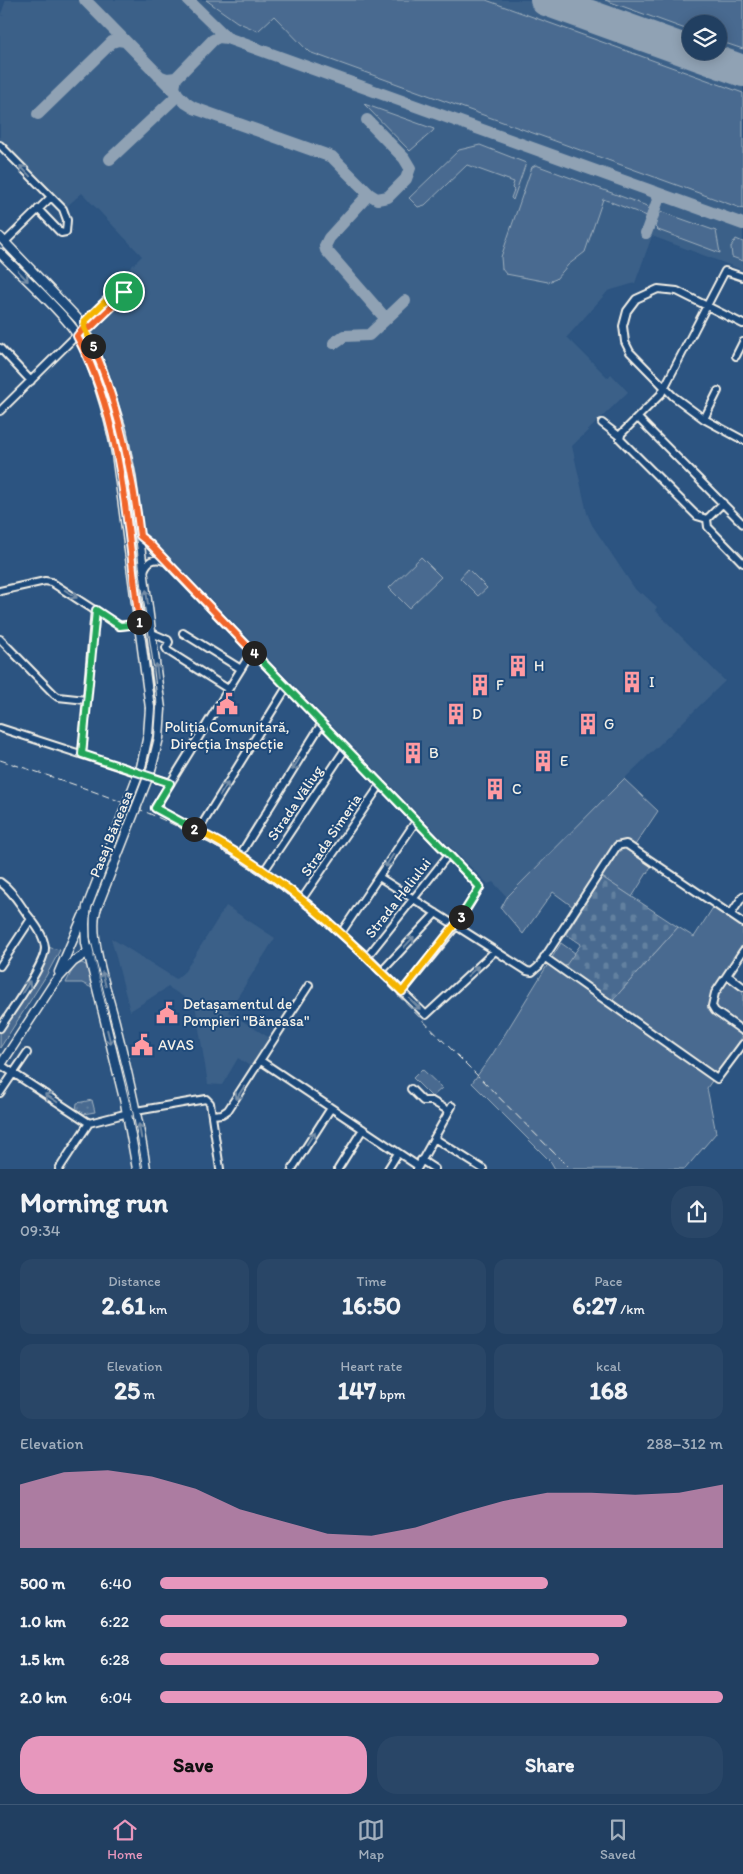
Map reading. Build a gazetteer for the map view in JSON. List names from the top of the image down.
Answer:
{
  "streets": {
    "main road": ["Pasaj Băneasa"],
    "street": ["Strada Văliug", "Strada Simeria", "Strada Heliului"]
  },
  "places": {
    "building": [
      "H",
      "I",
      "F",
      "D",
      "G",
      "B",
      "E",
      "C"
    ],
    "public building": ["Poliția Comunitară, Direcția Inspecție", "Detașamentul de Pompieri \"Băneasa\"", "AVAS"]
  },
  "page": {
    "pins": [
      "5",
      "1",
      "4",
      "2",
      "3"
    ],
    "heading": ["Morning run", "09:34"],
    "stats": [
      ["Distance", "2.61 km"],
      ["Time", "16:50"],
      ["Pace", "6:27 /km"],
      ["Elevation", "25 m"],
      ["Heart rate", "147 bpm"],
      ["kcal", "168"]
    ],
    "chart": ["Elevation", "288–312 m"],
    "list": [
      {
        "name": "500 m",
        "note": "6:40"
      },
      {
        "name": "1.0 km",
        "note": "6:22"
      },
      {
        "name": "1.5 km",
        "note": "6:28"
      },
      {
        "name": "2.0 km",
        "note": "6:04"
      }
    ],
    "buttons": ["Save", "Share"],
    "tabs": ["Home", "Map", "Saved"]
  }
}
